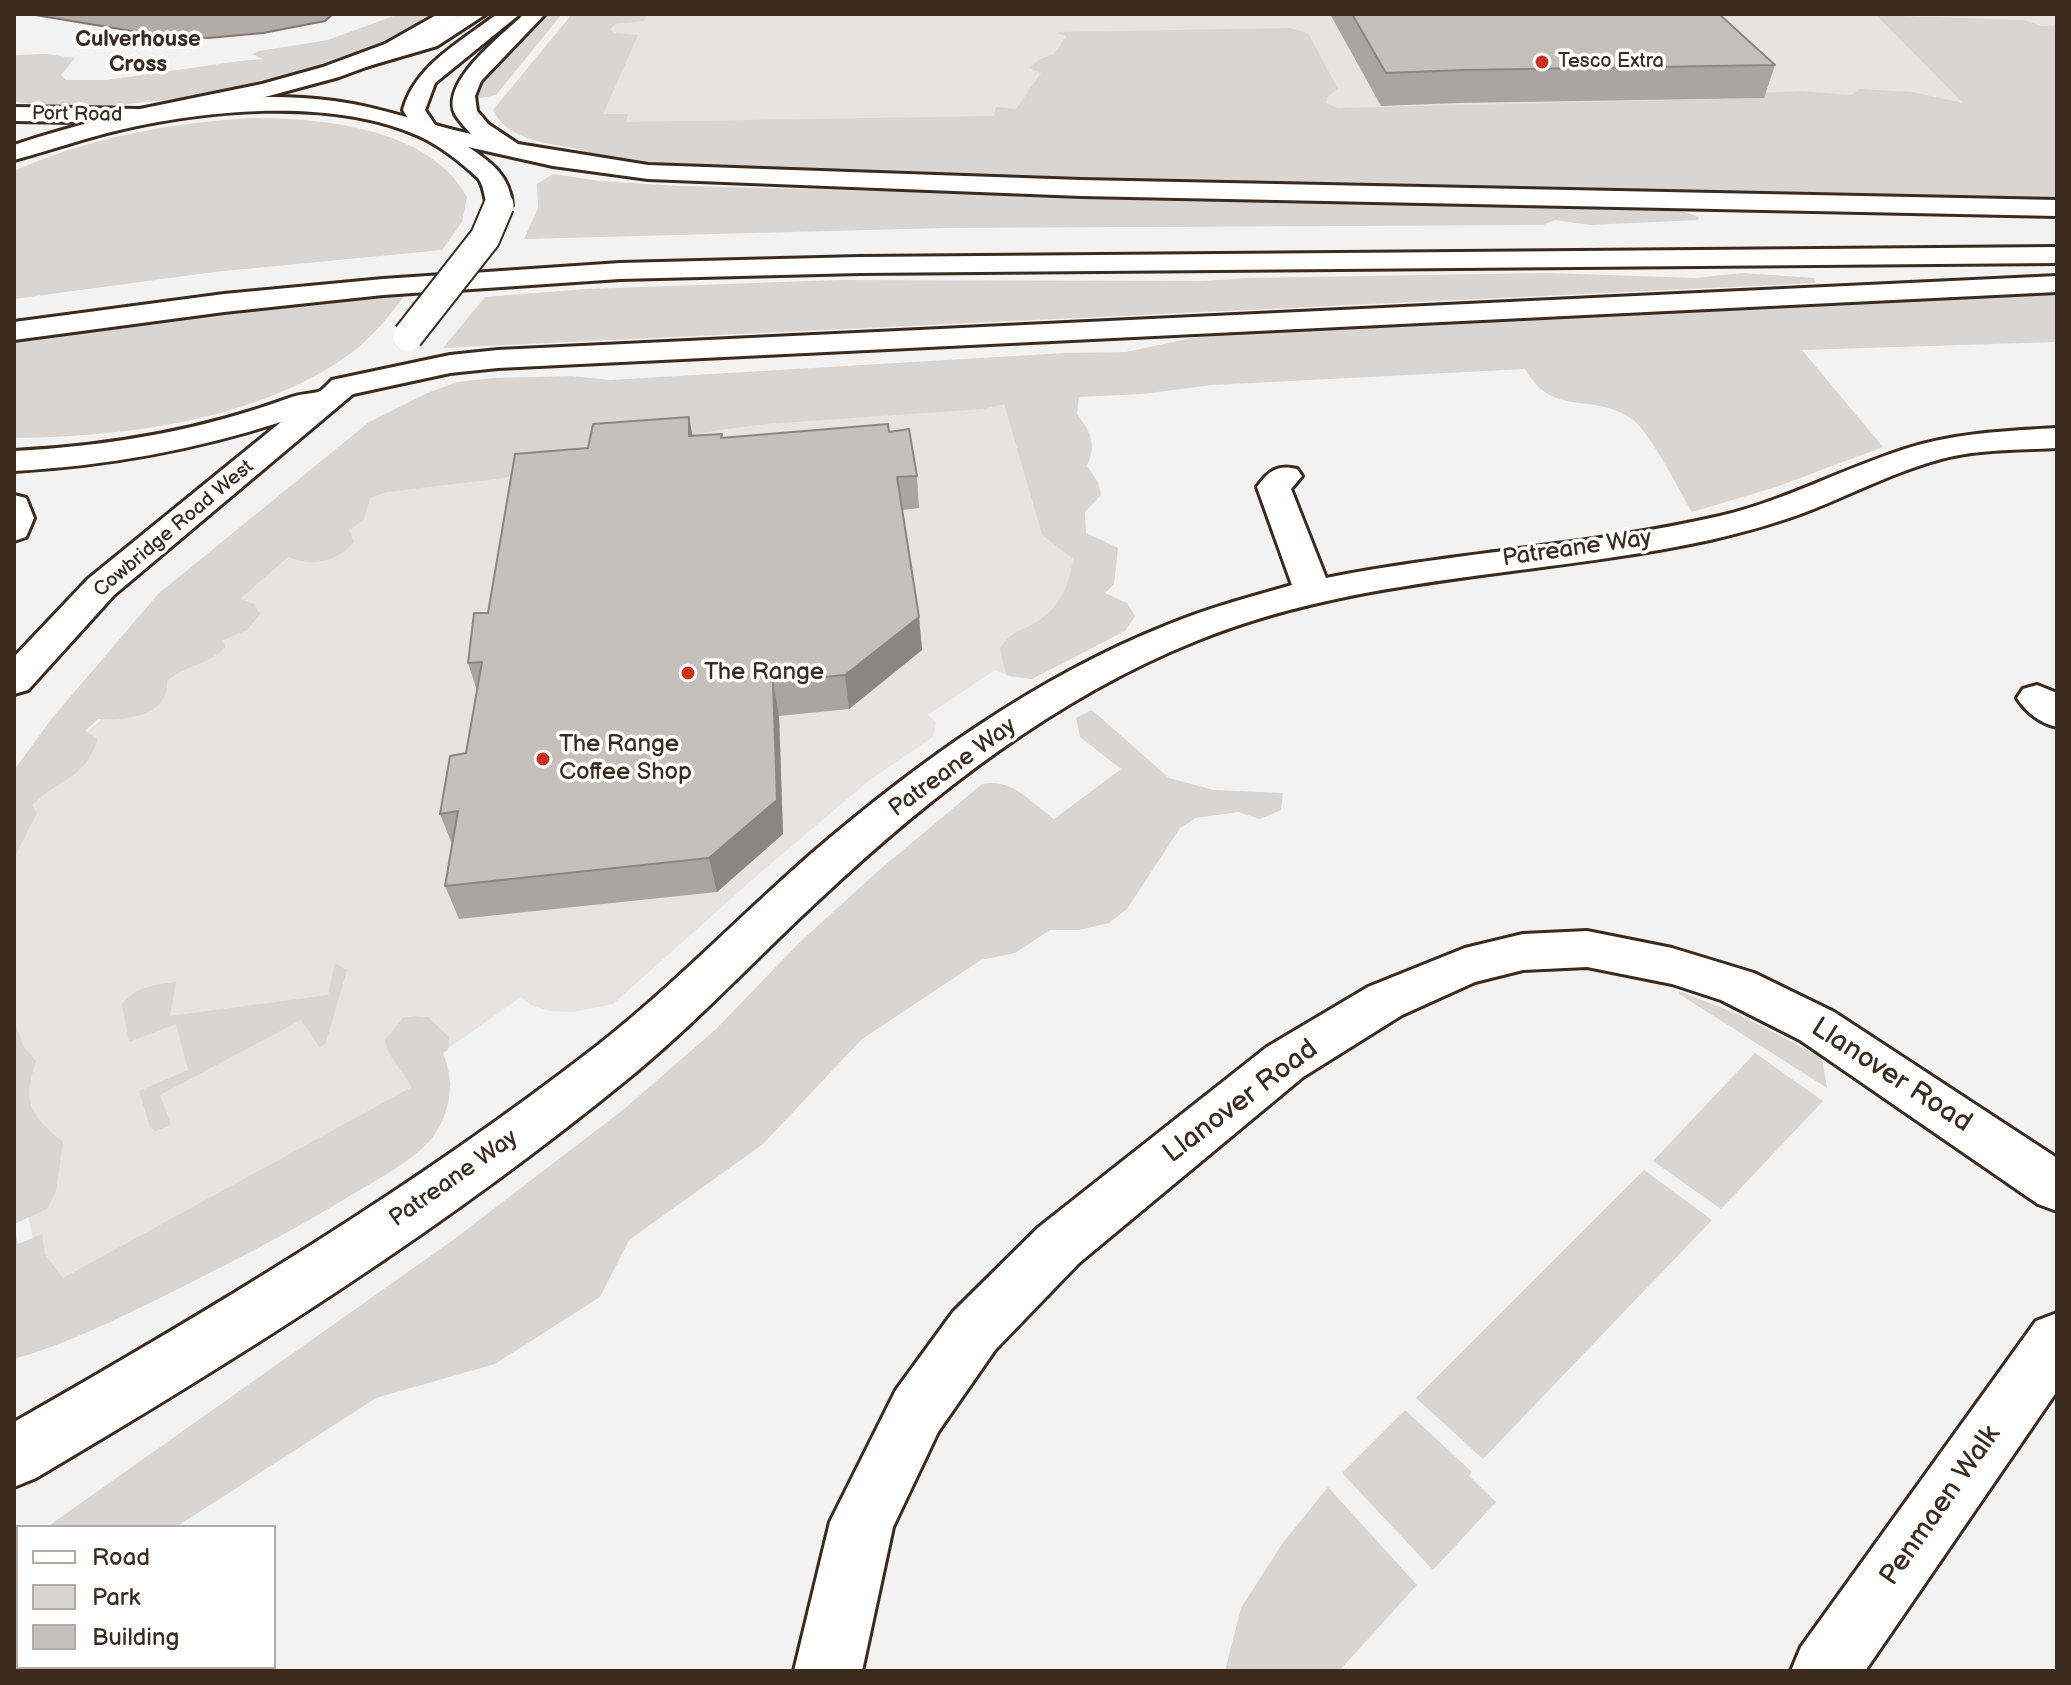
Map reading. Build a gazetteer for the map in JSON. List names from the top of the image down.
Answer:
{
  "streets": {
    "main road": [
      "Port Road",
      "Cowbridge Road West",
      "Patreane Way",
      "Llanover Road",
      "Penmaen Walk"
    ]
  },
  "districts": ["Culverhouse Cross"],
  "places": ["Tesco Extra", "The Range", "The Range Coffee Shop"],
  "legend": ["Road", "Park", "Building"]
}
